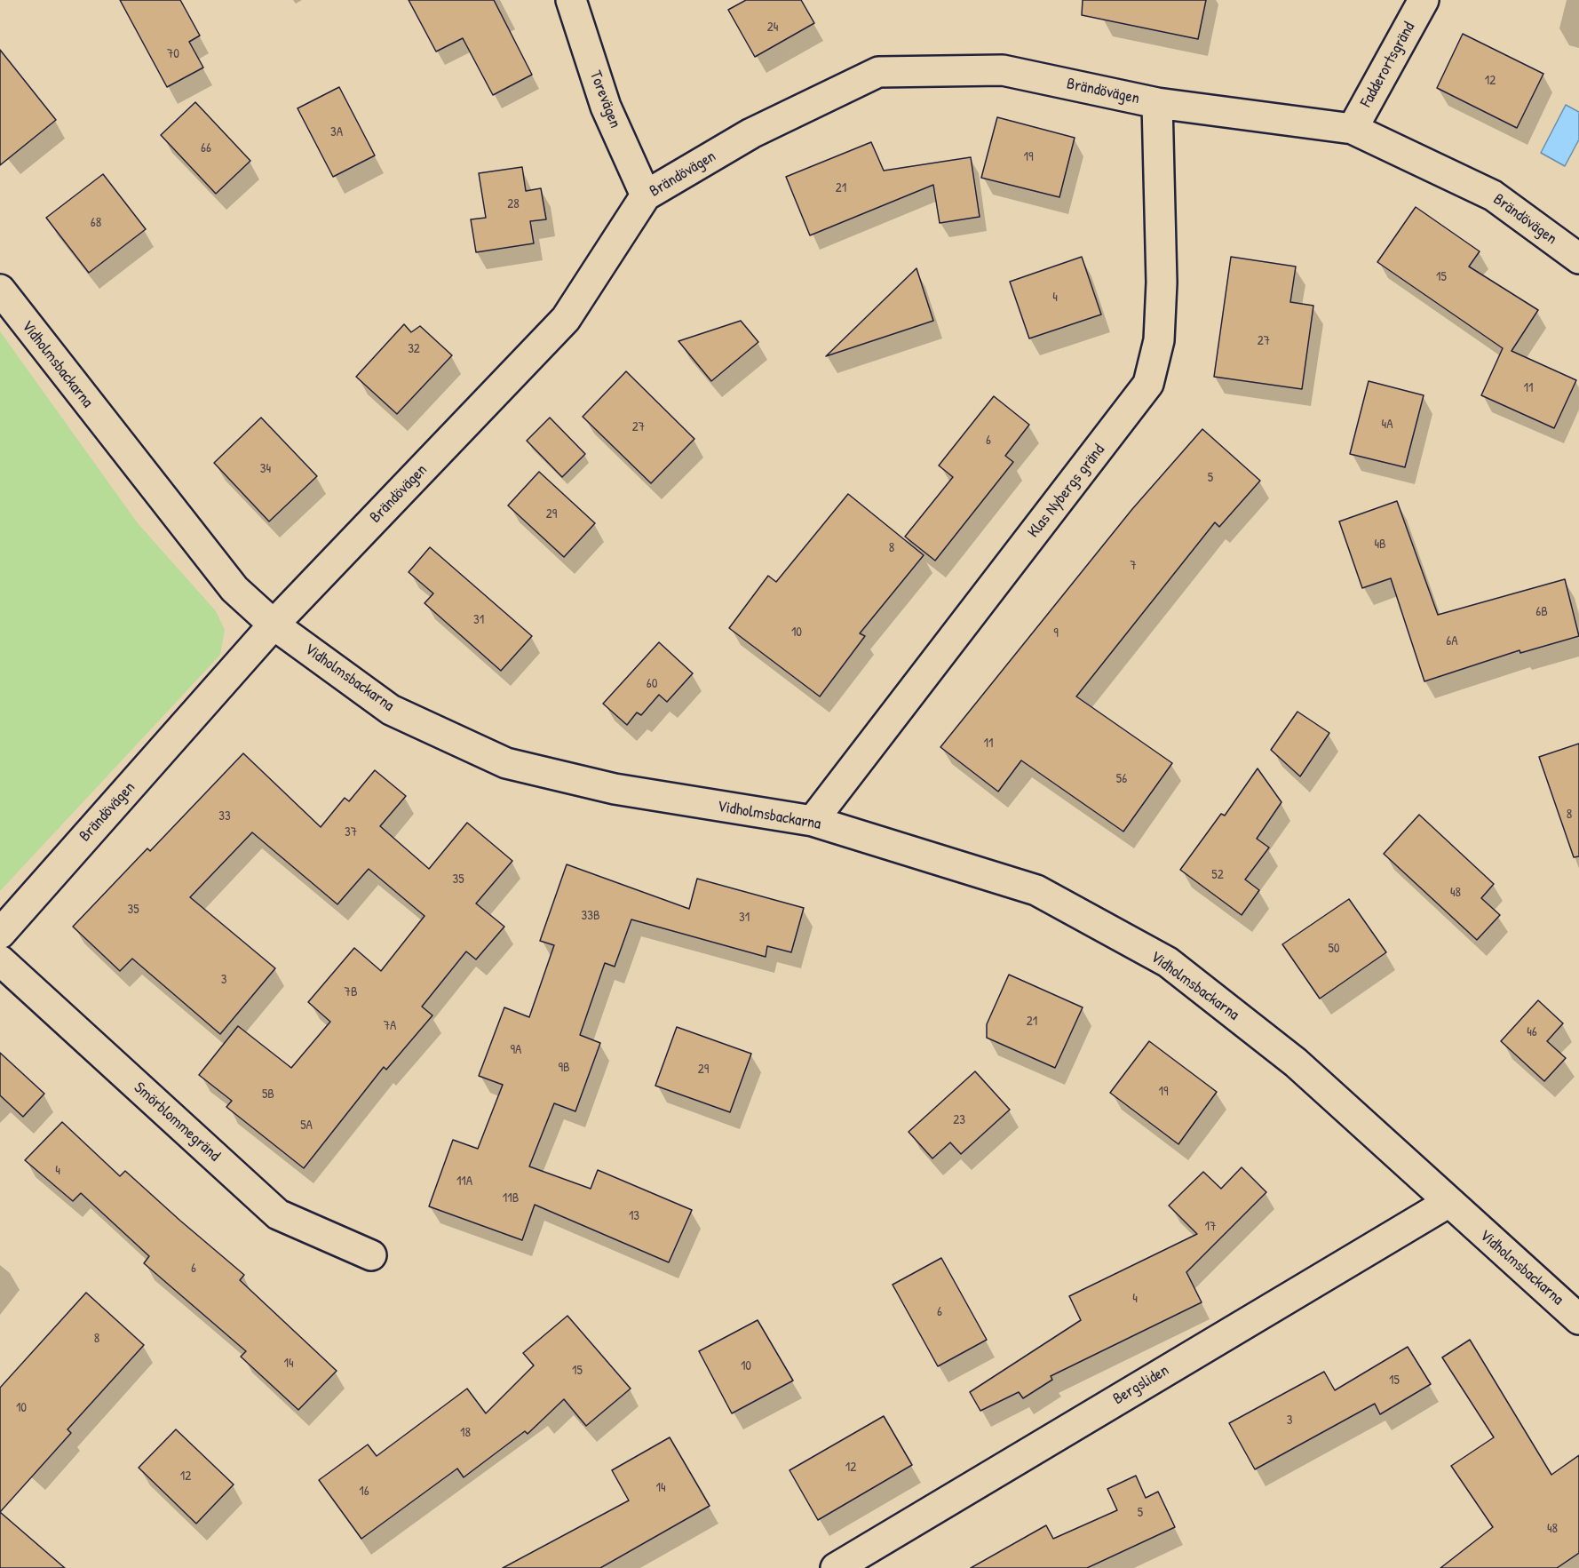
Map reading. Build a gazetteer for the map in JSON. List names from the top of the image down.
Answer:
{
  "streets": {
    "street": [
      "Fadderortsgränd",
      "Brändövägen",
      "Torevägen",
      "Vidholmsbackarna",
      "Klas Nybergs gränd",
      "Smörblommegränd",
      "Bergsliden"
    ]
  },
  "crossings": [
    ["Fadderortsgränd", "Brändövägen"],
    ["Brändövägen", "Torevägen"],
    ["Brändövägen", "Vidholmsbackarna"],
    ["Brändövägen", "Klas Nybergs gränd"],
    ["Vidholmsbackarna", "Klas Nybergs gränd"],
    ["Vidholmsbackarna", "Bergsliden"]
  ],
  "house_numbers": [
    "24",
    "70",
    "12",
    "3A",
    "66",
    "19",
    "21",
    "28",
    "68",
    "15",
    "4",
    "27",
    "32",
    "11",
    "4A",
    "27",
    "6",
    "34",
    "5",
    "29",
    "4B",
    "8",
    "7",
    "6B",
    "31",
    "10",
    "9",
    "6A",
    "60",
    "11",
    "56",
    "8",
    "33",
    "37",
    "52",
    "35",
    "48",
    "35",
    "33B",
    "31",
    "50",
    "3",
    "7B",
    "21",
    "7A",
    "46",
    "9A",
    "9B",
    "29",
    "19",
    "5B",
    "23",
    "5A",
    "4",
    "11A",
    "11B",
    "13",
    "17",
    "6",
    "4",
    "6",
    "8",
    "14",
    "10",
    "15",
    "15",
    "10",
    "3",
    "18",
    "12",
    "12",
    "14",
    "16",
    "5",
    "48"
  ]
}
